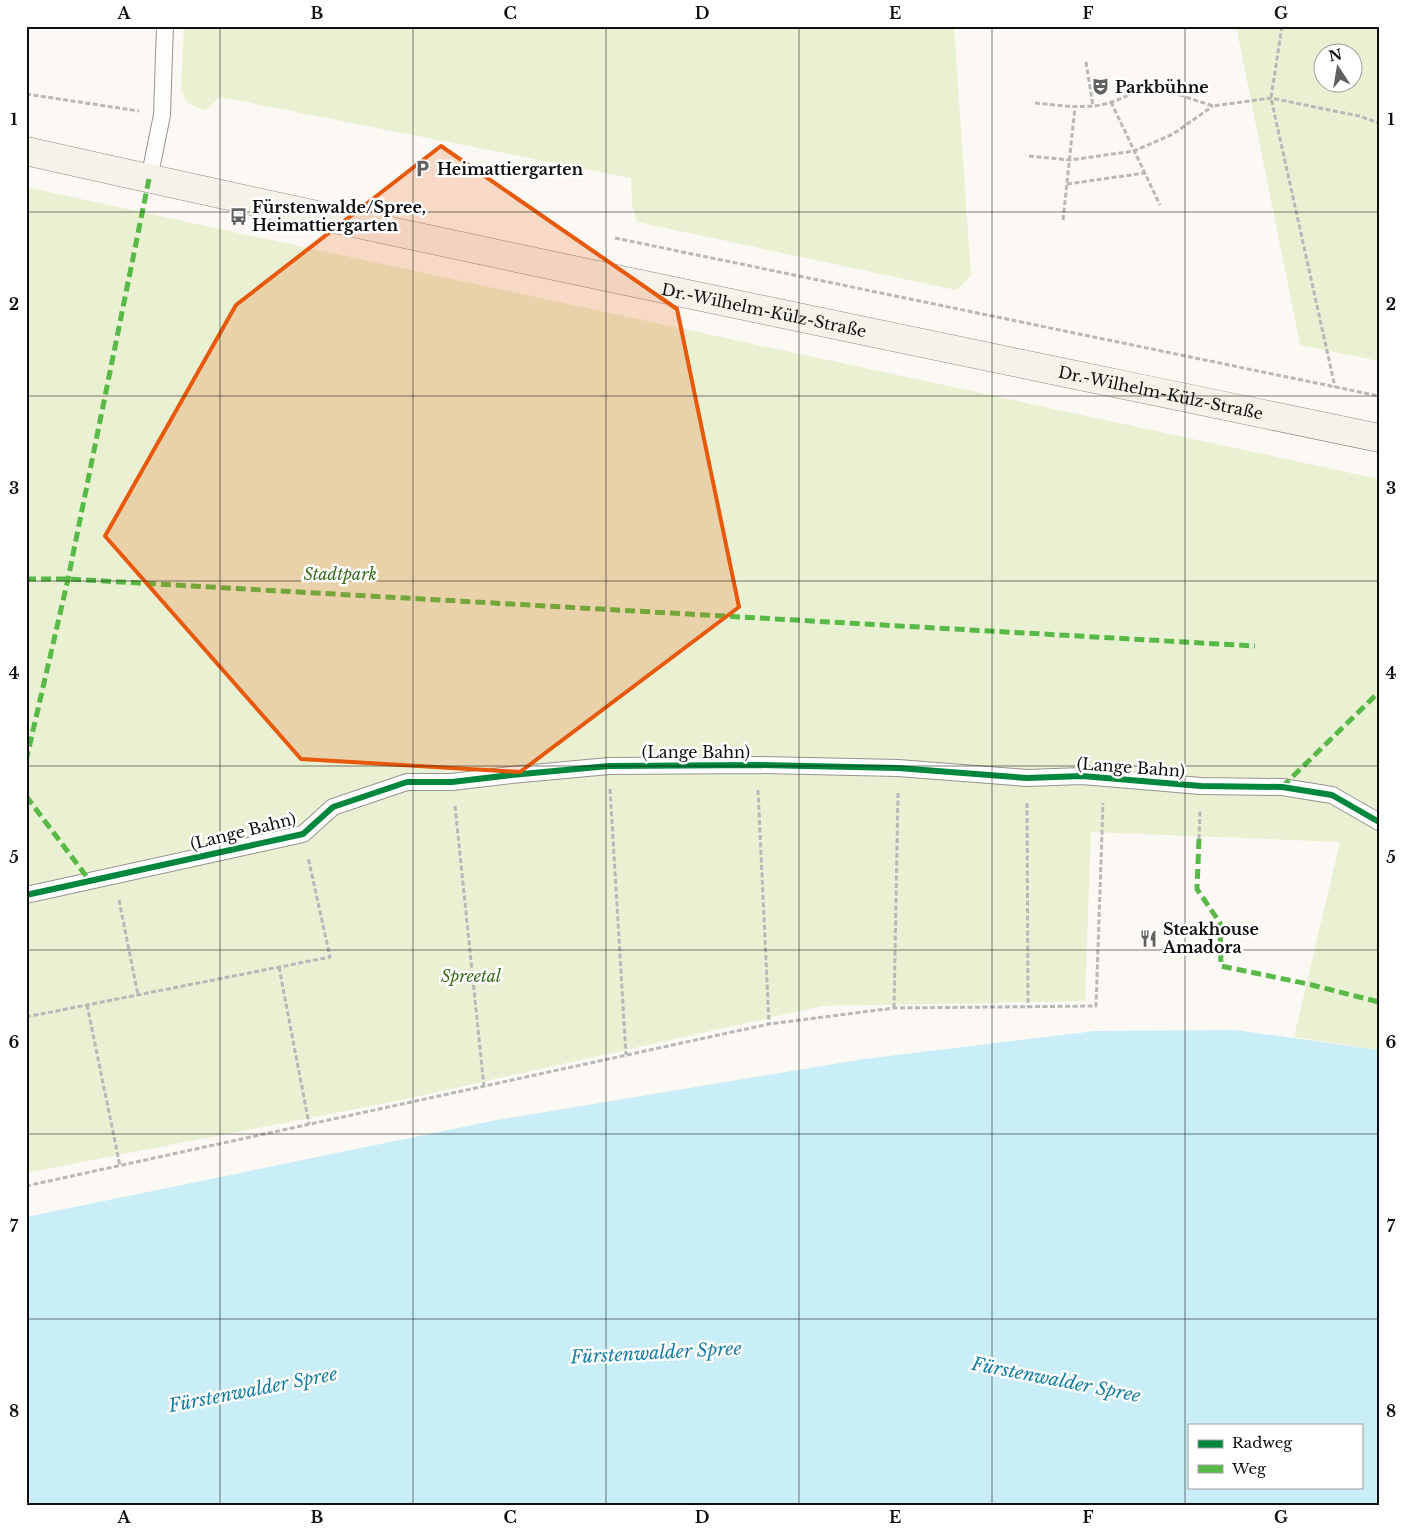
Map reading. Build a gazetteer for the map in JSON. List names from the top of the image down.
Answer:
{
  "streets": {
    "main road": ["Dr.-Wilhelm-Külz-Straße"],
    "lane": ["(Lange Bahn)"]
  },
  "water": ["Fürstenwalder Spree"],
  "parks": ["Stadtpark", "Spreetal"],
  "places": {
    "theatre": ["Parkbühne"],
    "parking": ["Heimattiergarten"],
    "bus stop": ["Fürstenwalde/Spree, Heimattiergarten"],
    "restaurant": ["Steakhouse Amadora"]
  },
  "legend": ["Radweg", "Weg"],
  "north": "top",
  "grid": {
    "columns": [
      "A",
      "B",
      "C",
      "D",
      "E",
      "F",
      "G"
    ],
    "rows": [
      "1",
      "2",
      "3",
      "4",
      "5",
      "6",
      "7",
      "8"
    ]
  }
}
